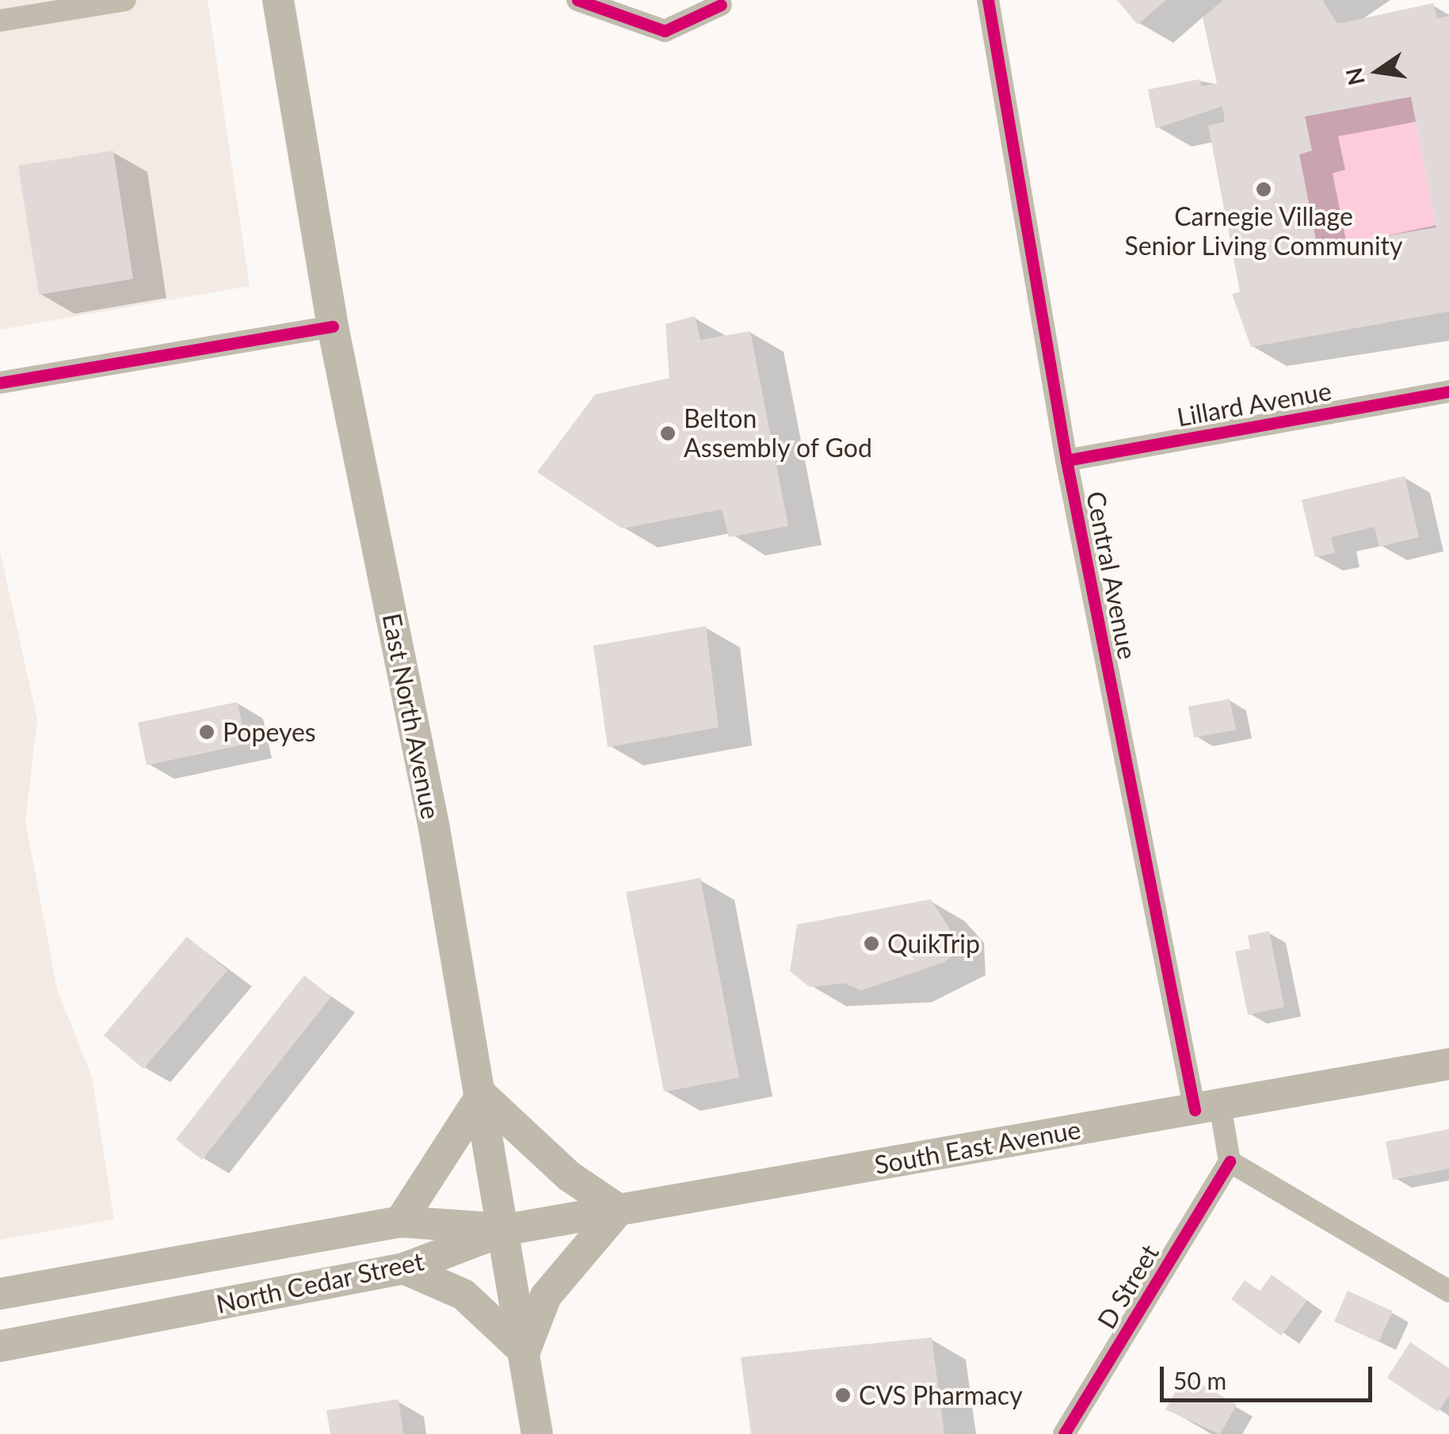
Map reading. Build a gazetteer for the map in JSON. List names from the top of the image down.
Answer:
{
  "streets": {
    "main road": ["East North Avenue", "South East Avenue", "North Cedar Street"],
    "street": ["Lillard Avenue", "Central Avenue", "D Street"]
  },
  "crossings": [
    ["Lillard Avenue", "Central Avenue"],
    ["Central Avenue", "South East Avenue"],
    ["Central Avenue", "D Street"],
    ["East North Avenue", "South East Avenue"],
    ["East North Avenue", "North Cedar Street"],
    ["South East Avenue", "North Cedar Street"]
  ],
  "places": [
    "Carnegie Village Senior Living Community",
    "Belton Assembly of God",
    "Popeyes",
    "QuikTrip",
    "CVS Pharmacy"
  ],
  "scale_bar": "50 m",
  "north": "left"
}
